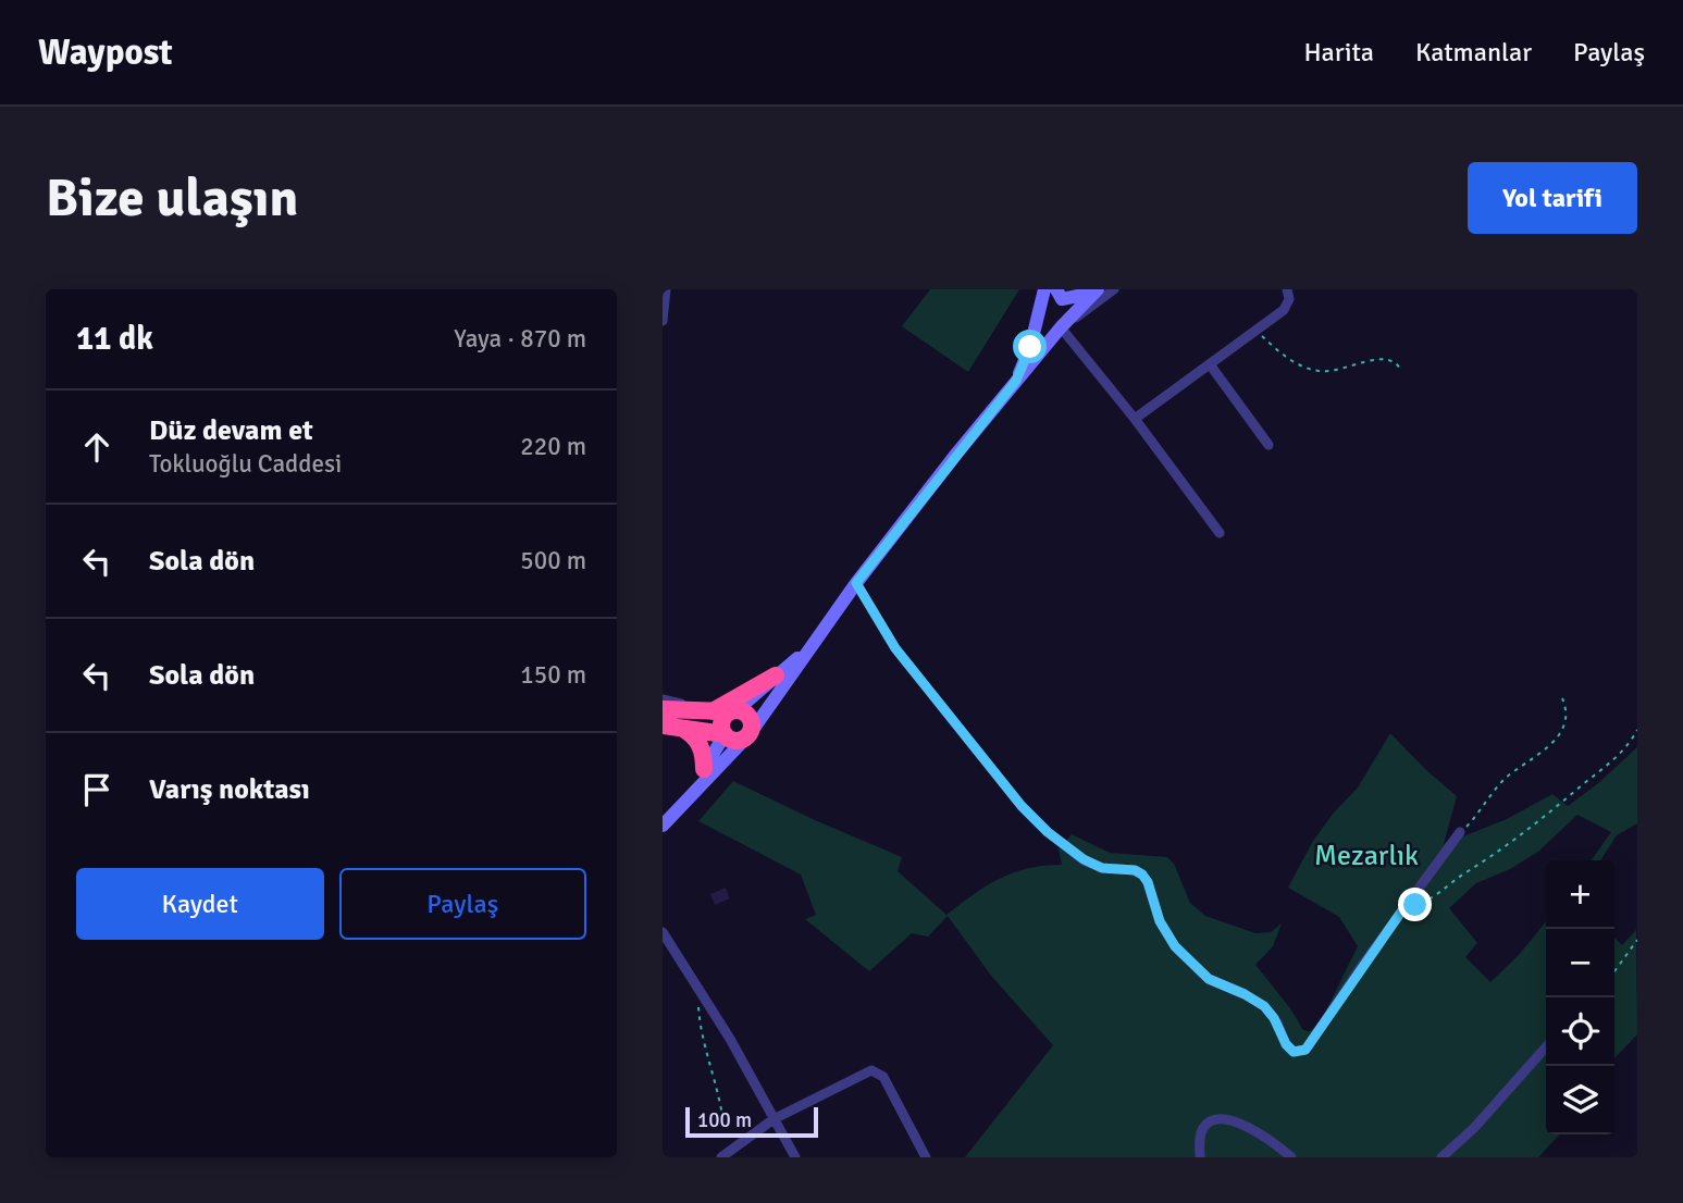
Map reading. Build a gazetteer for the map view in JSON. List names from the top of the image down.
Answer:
{
  "parks": ["Mezarlık"],
  "scale_bar": "100 m",
  "page": {
    "header": "Waypost",
    "nav": ["Harita", "Katmanlar", "Paylaş"],
    "buttons": [
      "Yol tarifi",
      ["Kaydet", "Paylaş"]
    ],
    "title": "Bize ulaşın",
    "heading": ["11 dk", "Yaya · 870 m"],
    "list": [
      ["Düz devam et", "Tokluoğlu Caddesi", "220 m"],
      ["Sola dön", "500 m"],
      ["Sola dön", "150 m"],
      "Varış noktası"
    ],
    "map_buttons": ["+", "−"],
    "scale": "100 m"
  }
}
